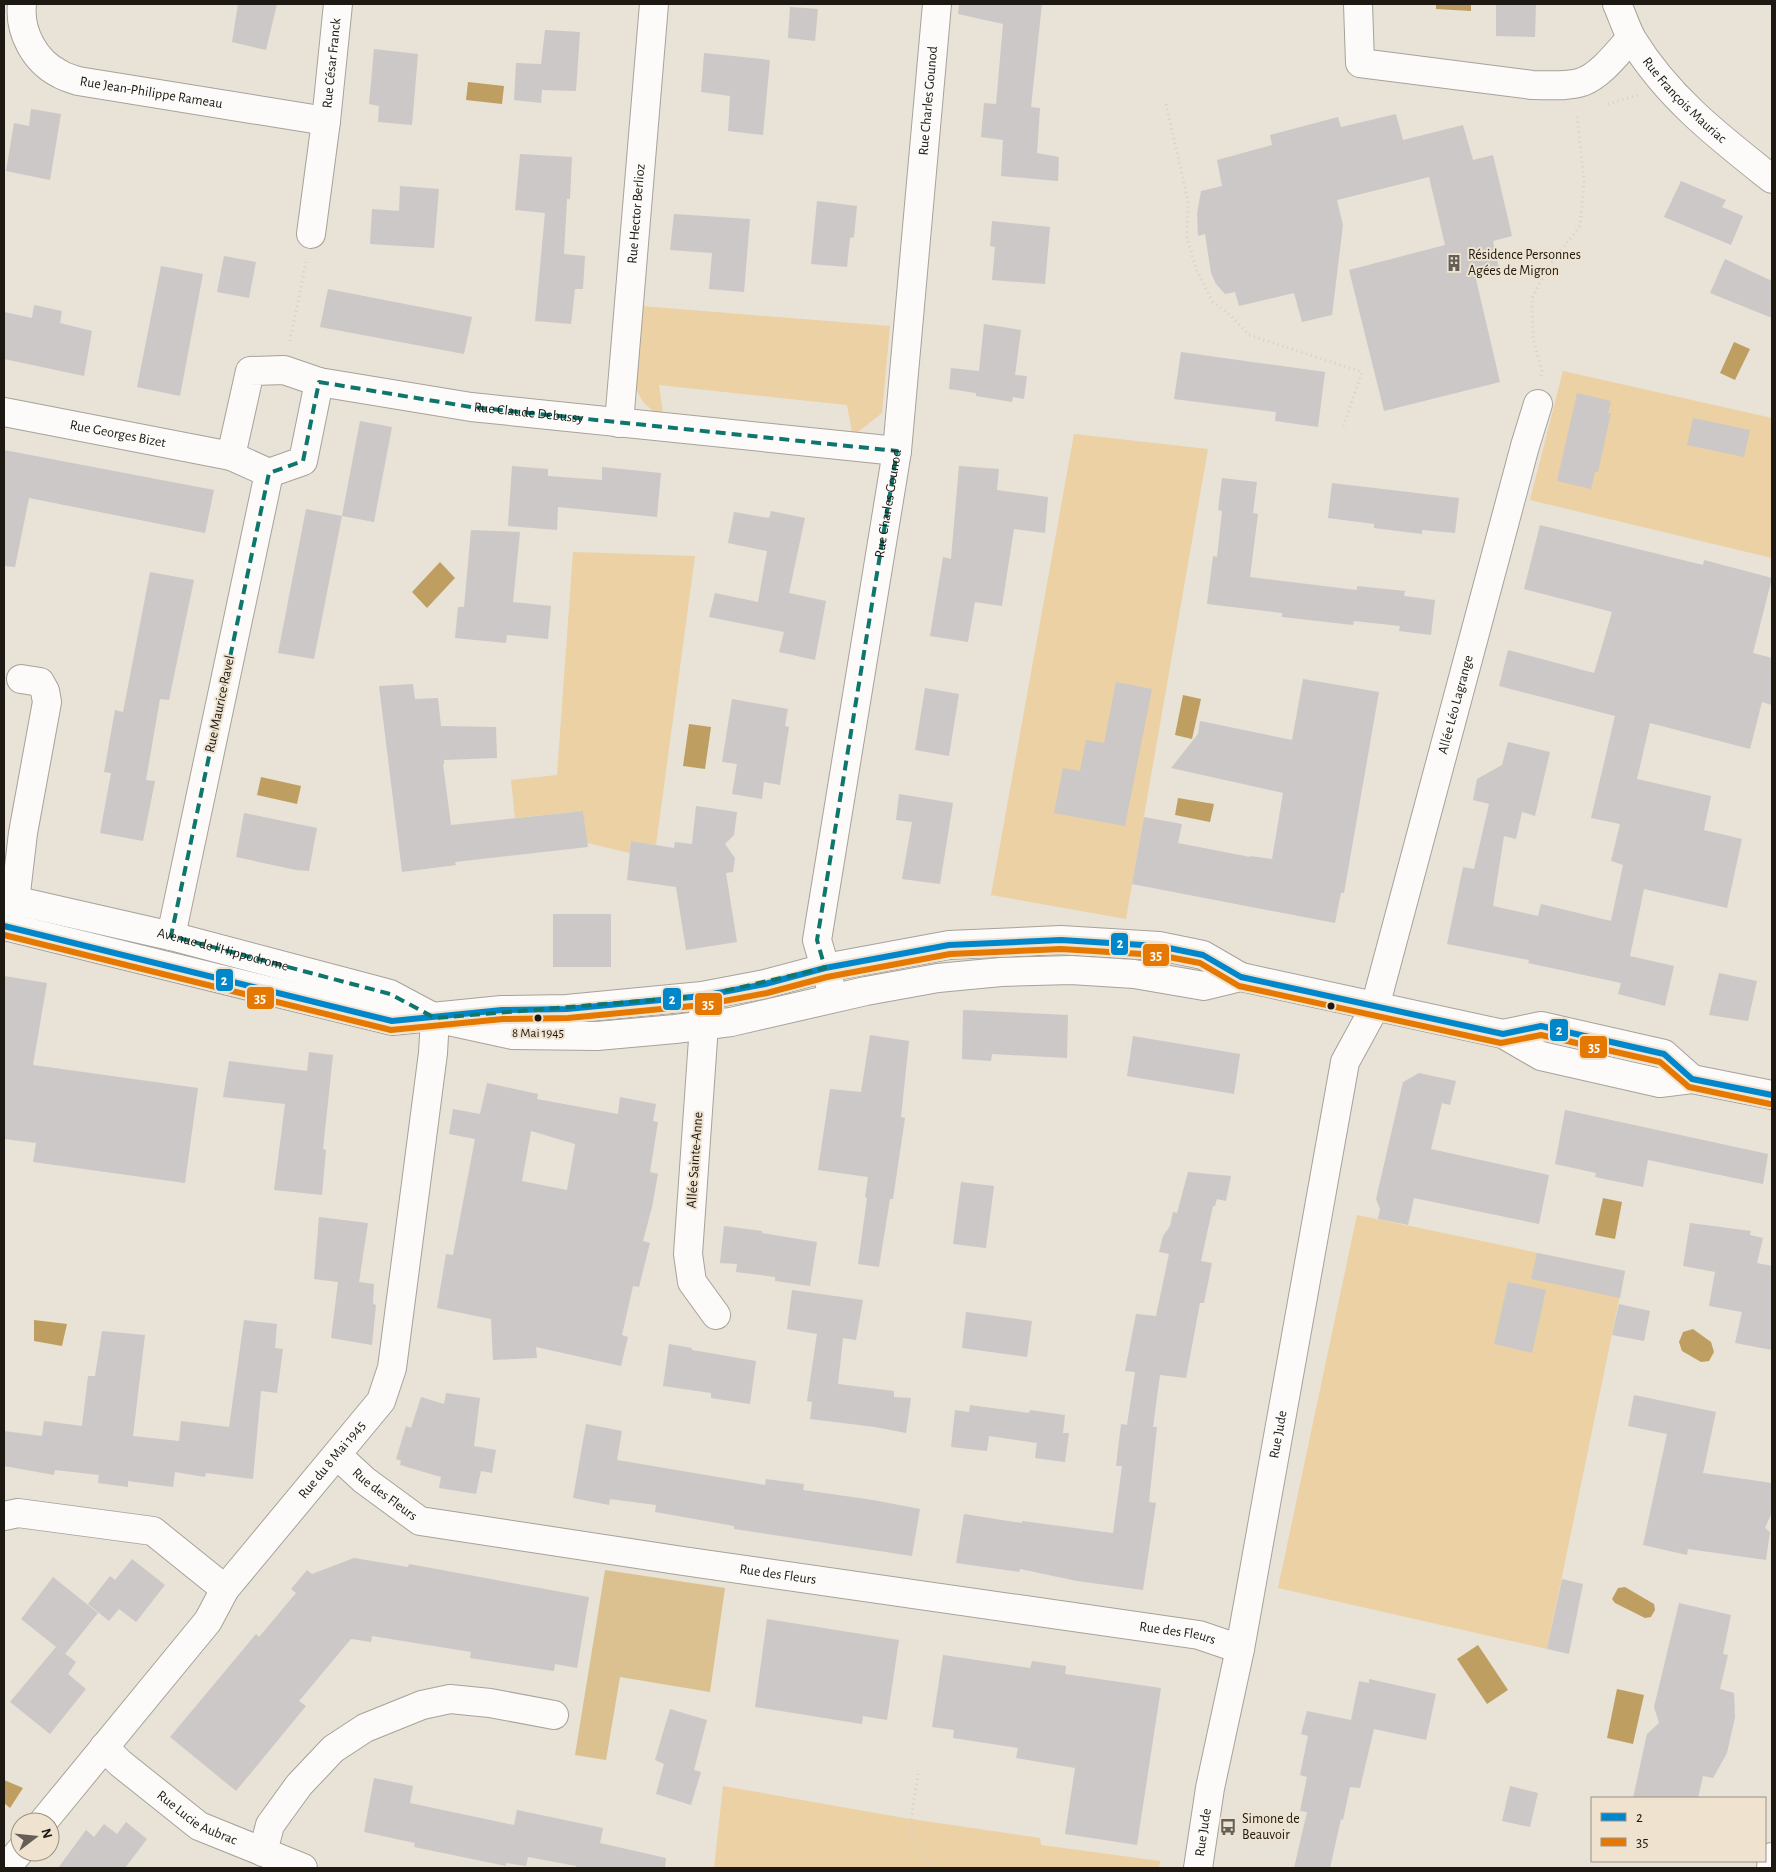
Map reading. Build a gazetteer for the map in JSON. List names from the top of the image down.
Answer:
{
  "streets": {
    "street": [
      "Rue César Franck",
      "Rue Jean-Philippe Rameau",
      "Rue François Mauriac",
      "Rue Charles Gounod",
      "Rue Hector Berlioz",
      "Rue Claude Debussy",
      "Rue Georges Bizet",
      "Rue Maurice Ravel",
      "Allée Léo Lagrange",
      "Avenue de l'Hippodrome",
      "Allée Sainte-Anne",
      "Rue Jude",
      "Rue du 8 Mai 1945",
      "Rue des Fleurs",
      "Rue Lucie Aubrac"
    ]
  },
  "crossings": [
    ["Rue César Franck", "Rue Jean-Philippe Rameau"],
    ["Rue Charles Gounod", "Rue Claude Debussy"],
    ["Rue Charles Gounod", "Avenue de l'Hippodrome"],
    ["Rue Hector Berlioz", "Rue Claude Debussy"],
    ["Rue Claude Debussy", "Rue Georges Bizet"],
    ["Rue Maurice Ravel", "Avenue de l'Hippodrome"],
    ["Allée Léo Lagrange", "Rue Jude"],
    ["Avenue de l'Hippodrome", "Allée Sainte-Anne"],
    ["Avenue de l'Hippodrome", "Rue du 8 Mai 1945"],
    ["Rue Jude", "Rue des Fleurs"],
    ["Rue du 8 Mai 1945", "Rue des Fleurs"],
    ["Rue du 8 Mai 1945", "Rue Lucie Aubrac"]
  ],
  "places": {
    "building": ["Résidence Personnes Agées de Migron"],
    "other": ["8 Mai 1945"],
    "bus stop": ["Simone de Beauvoir"]
  },
  "lines": ["transit line 2", "transit line 35"],
  "legend": ["2", "35"],
  "north": "right"
}
